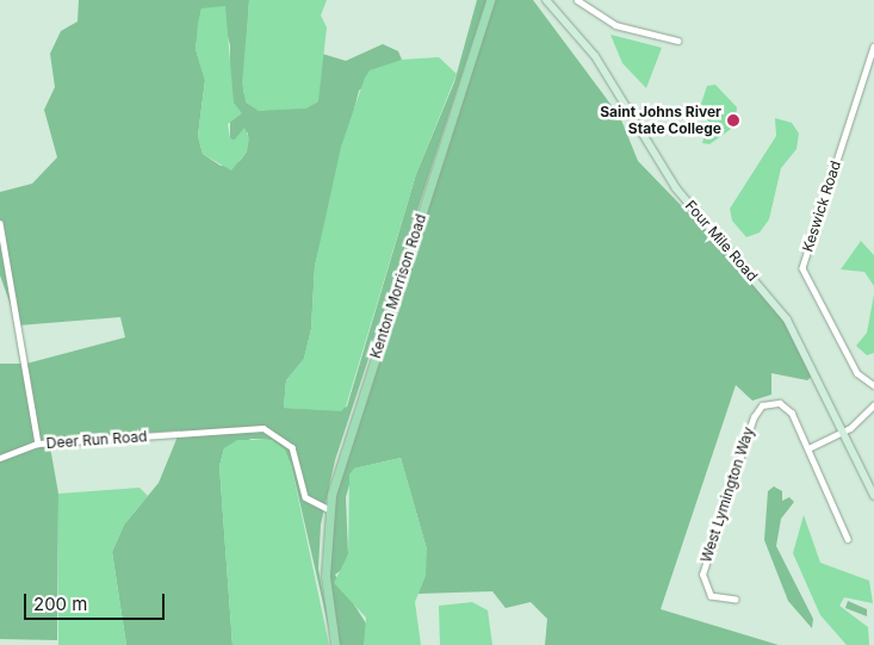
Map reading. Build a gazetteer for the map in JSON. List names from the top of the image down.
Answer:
{
  "streets": {
    "main road": ["Four Mile Road", "Kenton Morrison Road"],
    "street": ["Keswick Road", "Deer Run Road", "West Lymington Way"]
  },
  "crossings": [
    ["Kenton Morrison Road", "Deer Run Road"]
  ],
  "places": ["Saint Johns River State College"],
  "scale_bar": "200 m"
}
